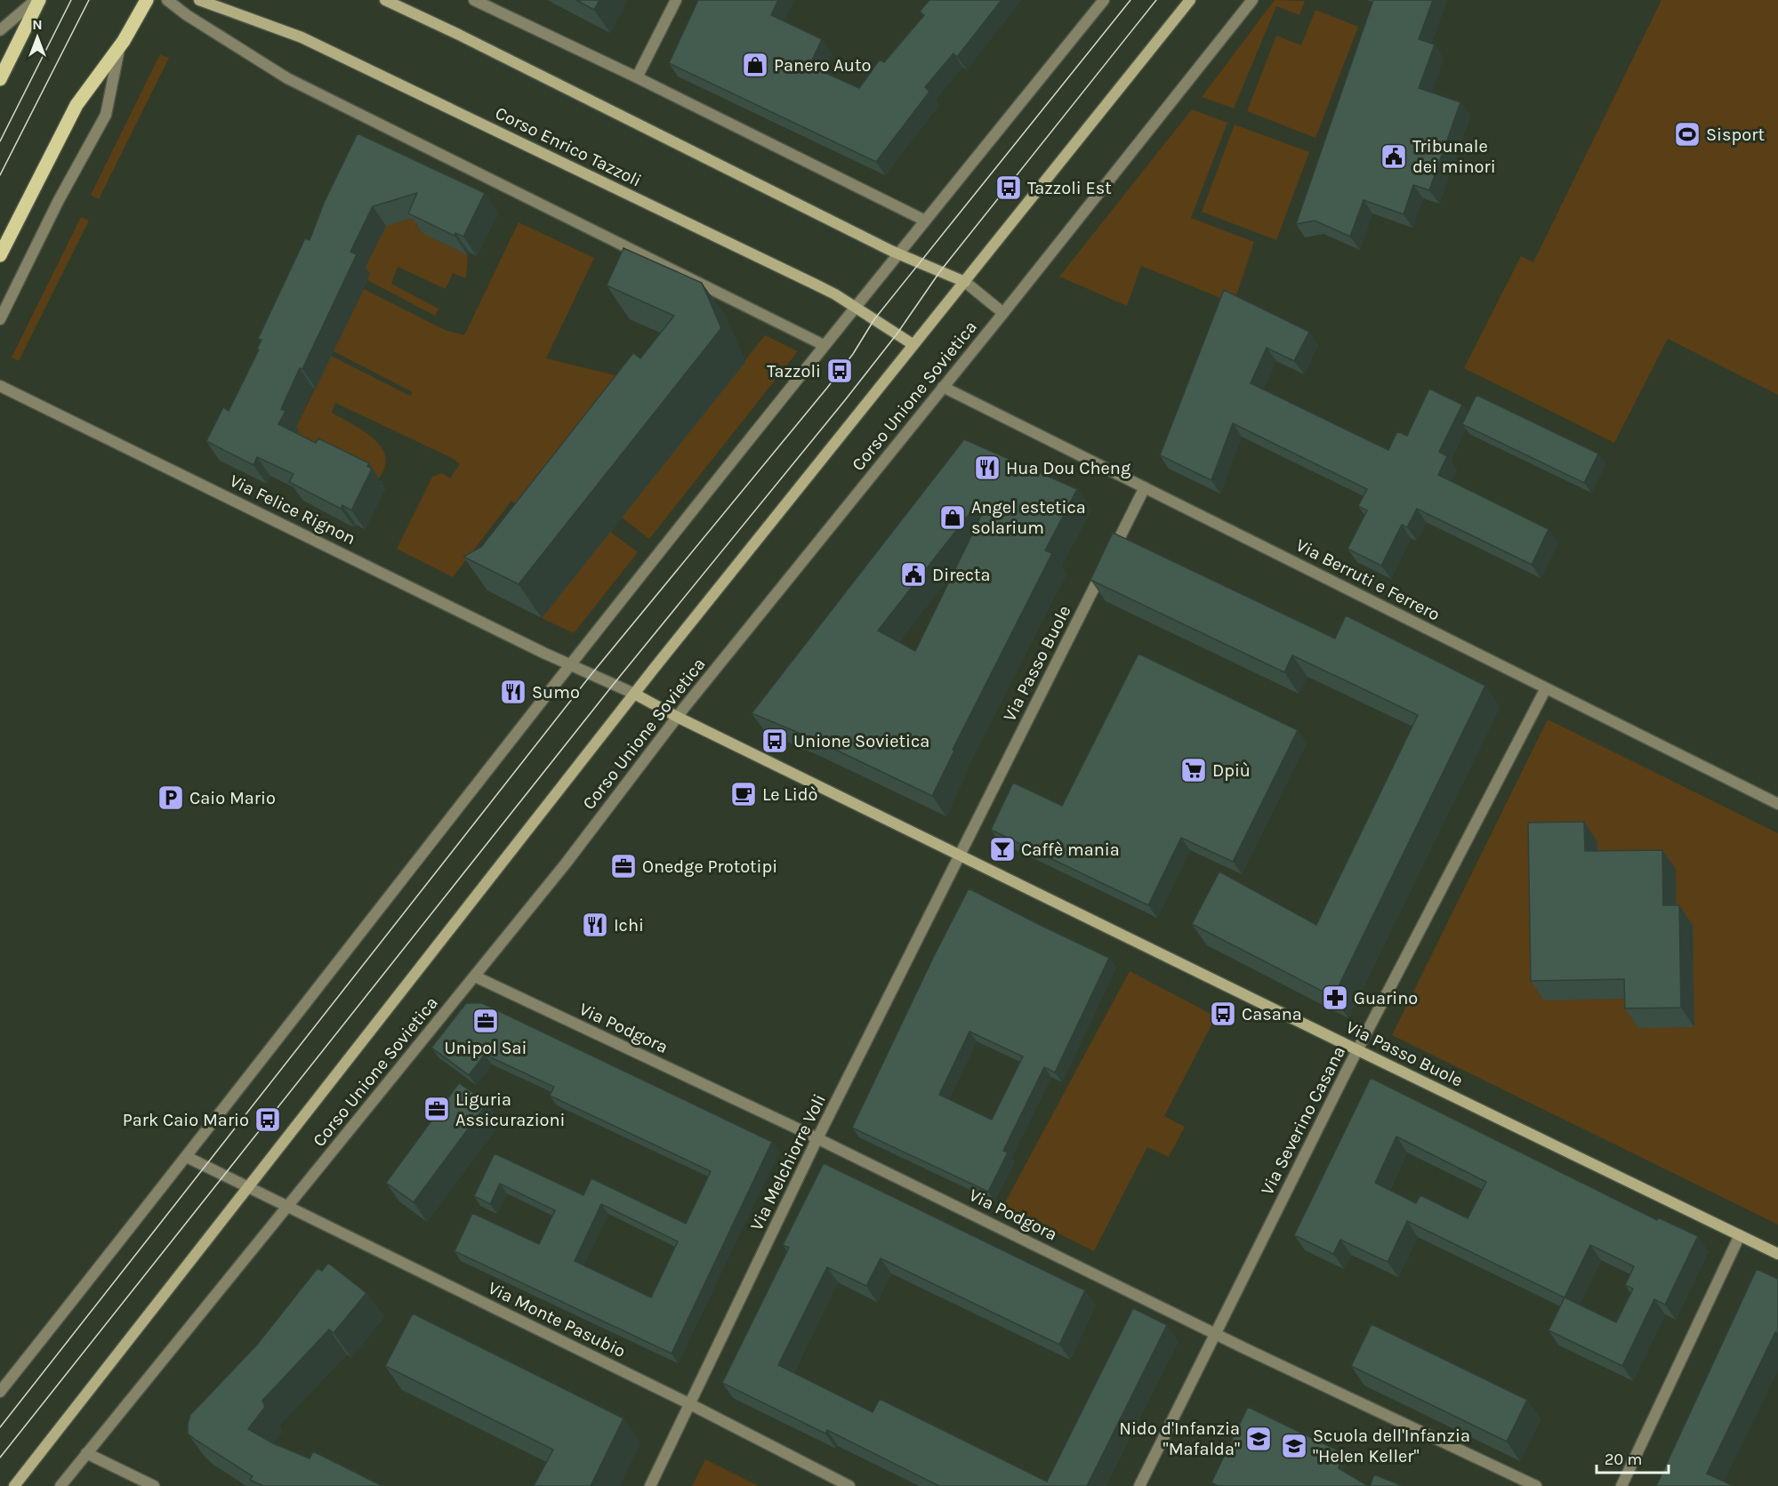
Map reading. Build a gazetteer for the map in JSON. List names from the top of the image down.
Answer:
{
  "streets": {
    "street": [
      "Corso Enrico Tazzoli",
      "Corso Unione Sovietica",
      "Via Felice Rignon",
      "Via Berruti e Ferrero",
      "Via Passo Buole",
      "Via Podgora",
      "Via Severino Casana",
      "Via Melchiorre Voli",
      "Via Monte Pasubio"
    ]
  },
  "crossings": [
    ["Corso Enrico Tazzoli", "Corso Unione Sovietica"],
    ["Corso Unione Sovietica", "Via Felice Rignon"],
    ["Corso Unione Sovietica", "Via Berruti e Ferrero"],
    ["Corso Unione Sovietica", "Via Passo Buole"],
    ["Corso Unione Sovietica", "Via Podgora"],
    ["Corso Unione Sovietica", "Via Monte Pasubio"],
    ["Via Berruti e Ferrero", "Via Passo Buole"],
    ["Via Berruti e Ferrero", "Via Severino Casana"],
    ["Via Passo Buole", "Via Severino Casana"],
    ["Via Passo Buole", "Via Melchiorre Voli"],
    ["Via Podgora", "Via Severino Casana"],
    ["Via Podgora", "Via Melchiorre Voli"],
    ["Via Melchiorre Voli", "Via Monte Pasubio"]
  ],
  "places": {
    "shop": ["Panero Auto", "Angel estetica solarium"],
    "sports": ["Sisport"],
    "public building": ["Tribunale dei minori", "Directa"],
    "bus stop": [
      "Tazzoli Est",
      "Tazzoli",
      "Unione Sovietica",
      "Casana",
      "Park Caio Mario"
    ],
    "restaurant": ["Hua Dou Cheng", "Sumo", "Ichi"],
    "supermarket": ["Dpiù"],
    "cafe": ["Le Lidò"],
    "parking": ["Caio Mario"],
    "bar": ["Caffè mania"],
    "office": ["Onedge Prototipi", "Unipol Sai", "Liguria Assicurazioni"],
    "pharmacy": ["Guarino"],
    "school or university": ["Nido d'Infanzia \"Mafalda\"", "Scuola dell'Infanzia \"Helen Keller\""]
  },
  "scale_bar": "20 m",
  "north": "top"
}
